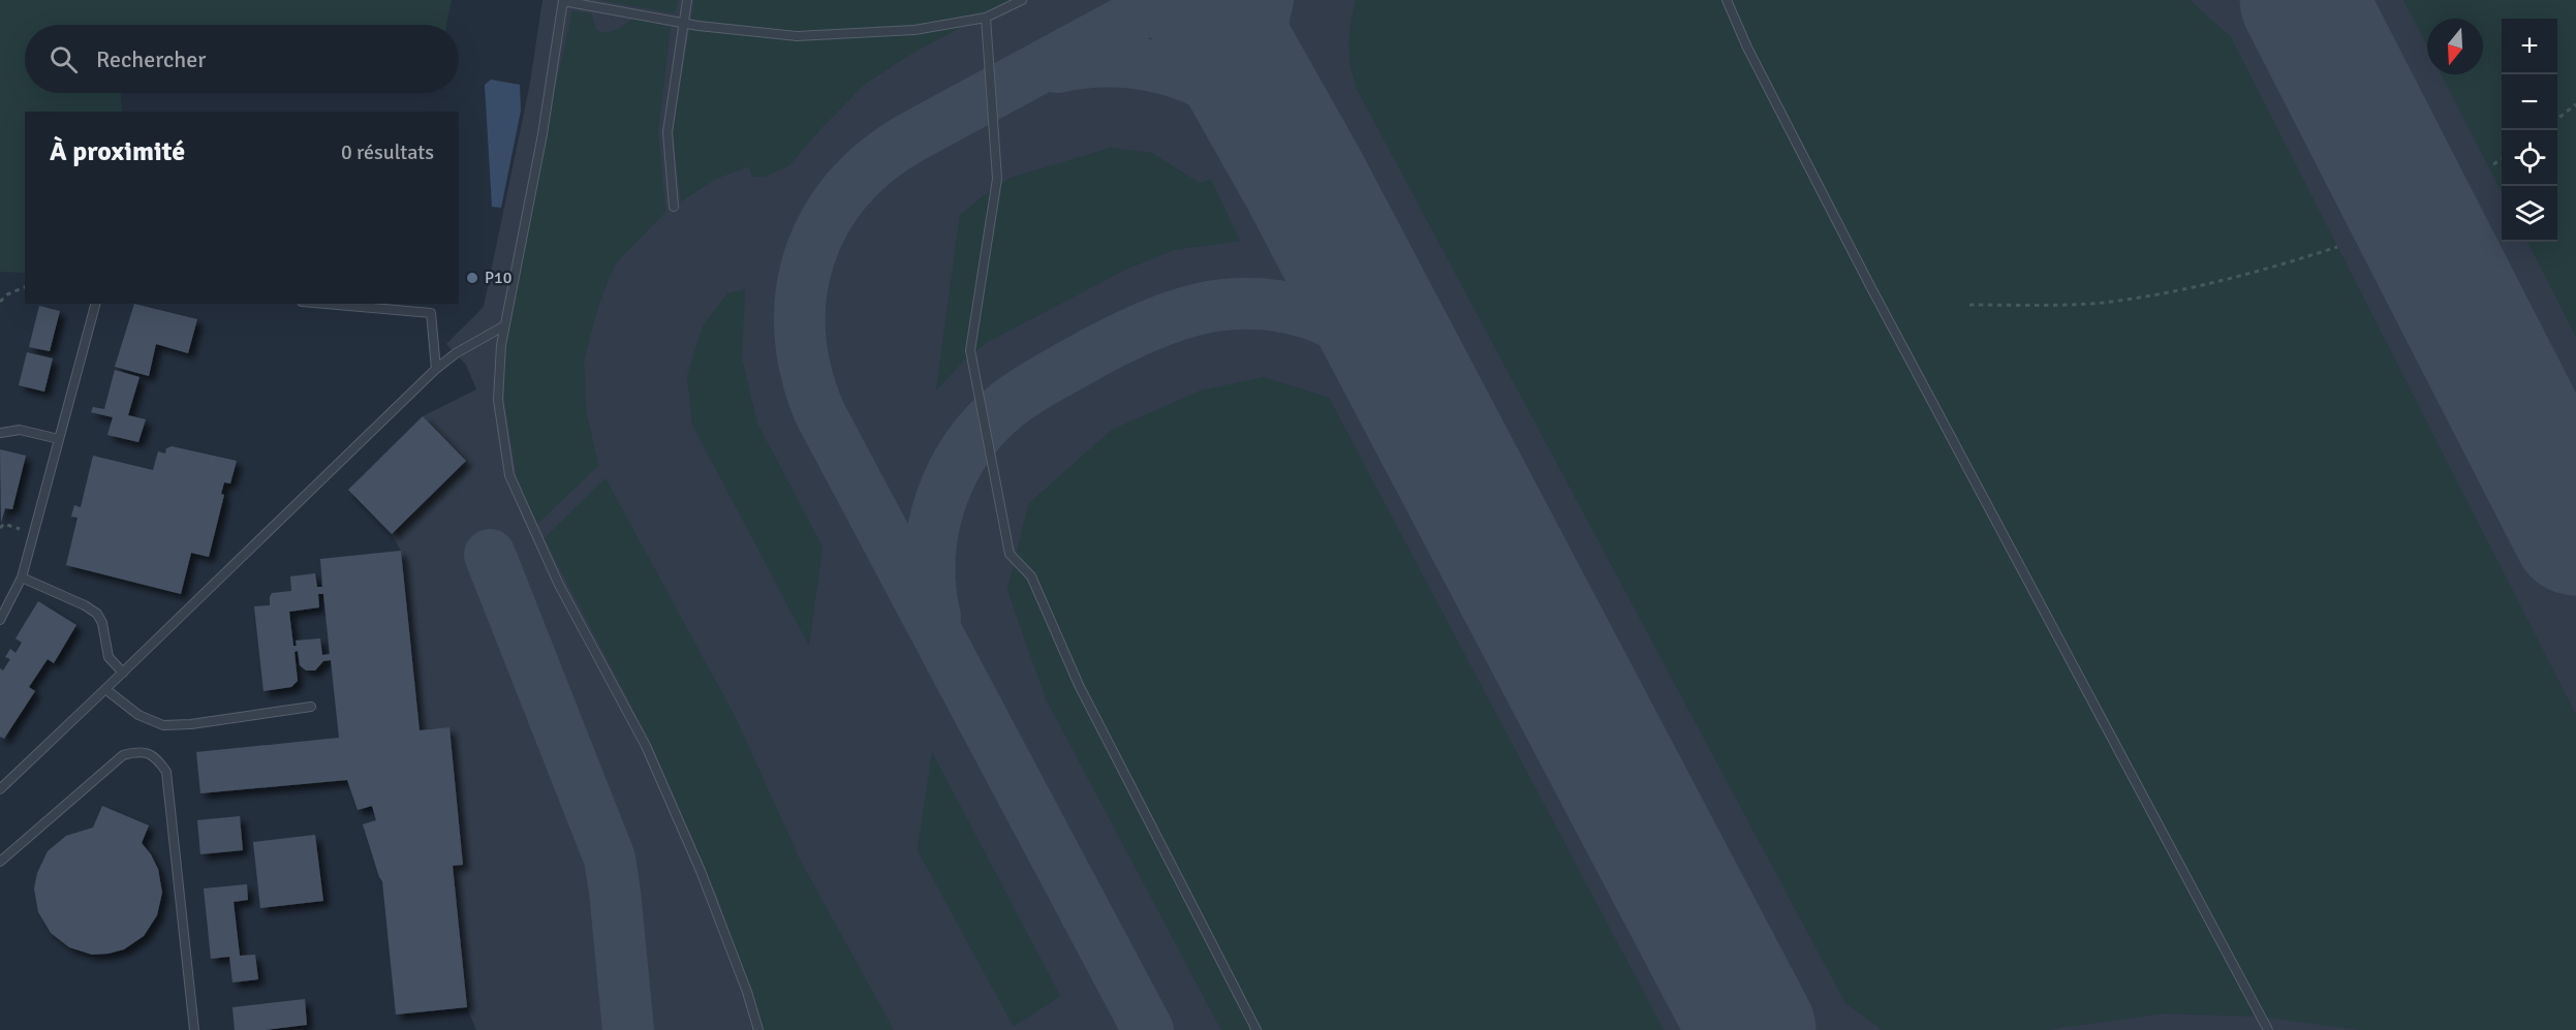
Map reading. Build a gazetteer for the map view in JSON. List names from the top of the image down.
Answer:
{
  "places": ["P10"],
  "north": "bottom",
  "page": {
    "map_buttons": ["+", "−"],
    "search": "Rechercher",
    "heading": ["À proximité", "0 résultats"]
  }
}
